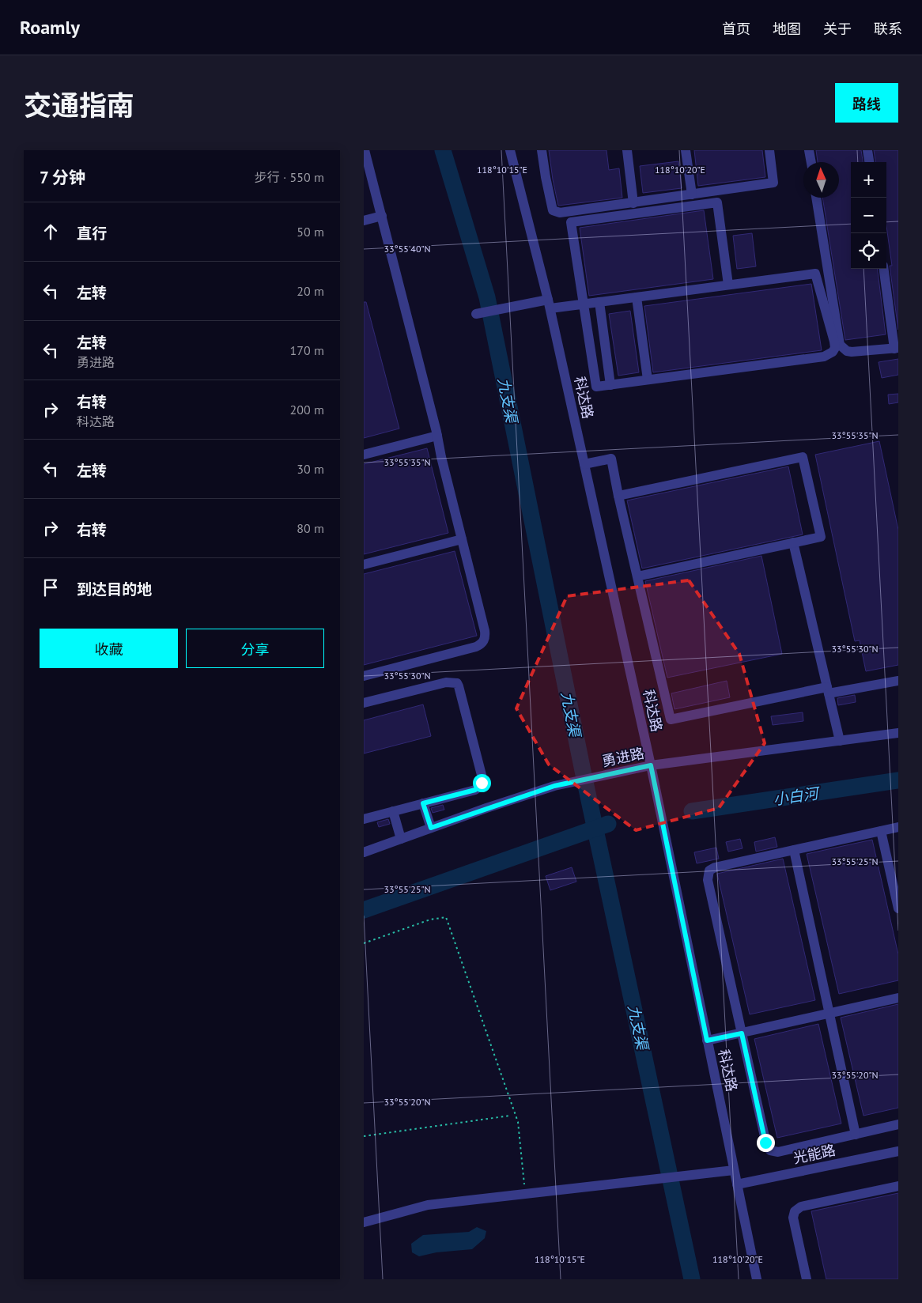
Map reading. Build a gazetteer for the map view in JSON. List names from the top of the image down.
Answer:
{
  "streets": {
    "street": ["科达路", "勇进路", "光能路"]
  },
  "crossings": [
    ["科达路", "勇进路"],
    ["科达路", "光能路"]
  ],
  "water": ["九支渠", "小白河"],
  "north": "top",
  "page": {
    "header": "Roamly",
    "nav": [
      "首页",
      "地图",
      "关于",
      "联系"
    ],
    "title": "交通指南",
    "buttons": [
      "路线",
      ["收藏", "分享"]
    ],
    "heading": ["7 分钟", "步行 · 550 m"],
    "map_buttons": ["+", "−"],
    "list": [
      ["直行", "50 m"],
      ["左转", "20 m"],
      ["左转", "勇进路", "170 m"],
      ["右转", "科达路", "200 m"],
      ["左转", "30 m"],
      ["右转", "80 m"],
      "到达目的地"
    ]
  },
  "coordinates": [
    "118°10'15\"E",
    "118°10'20\"E",
    "33°55'40\"N",
    "33°55'35\"N",
    "33°55'30\"N",
    "33°55'25\"N",
    "33°55'20\"N"
  ]
}
